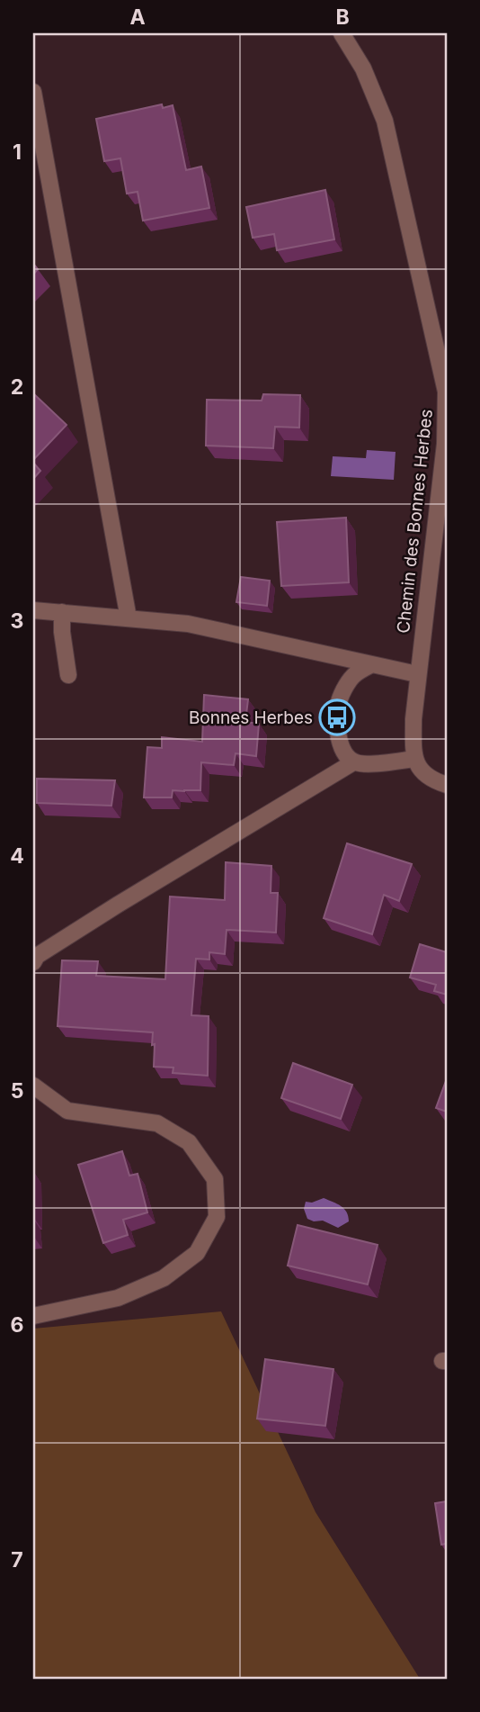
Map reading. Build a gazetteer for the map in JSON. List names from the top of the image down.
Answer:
{
  "streets": {
    "street": ["Chemin des Bonnes Herbes"]
  },
  "places": {
    "bus stop": ["Bonnes Herbes"]
  },
  "grid": {
    "columns": ["A", "B"],
    "rows": [
      "1",
      "2",
      "3",
      "4",
      "5",
      "6",
      "7"
    ]
  }
}
